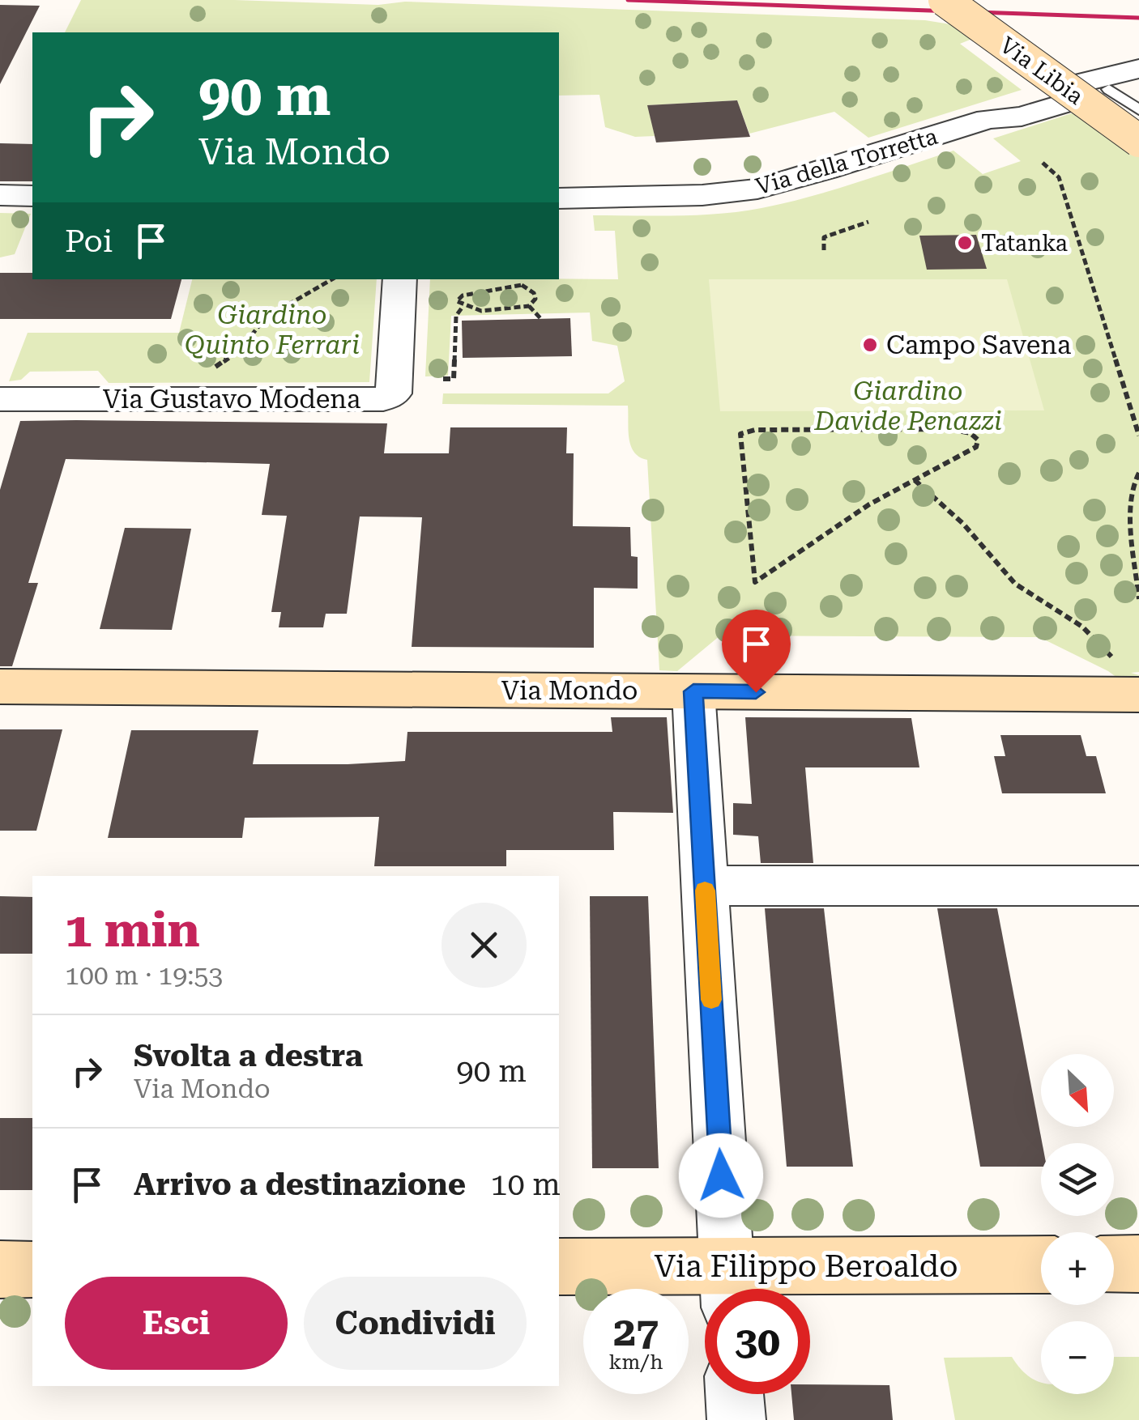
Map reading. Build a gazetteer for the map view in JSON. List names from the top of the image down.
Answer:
{
  "streets": {
    "street": [
      "Via Libia",
      "Via della Torretta",
      "Via Gustavo Modena",
      "Via Mondo",
      "Via Filippo Beroaldo"
    ]
  },
  "parks": ["Giardino Quinto Ferrari", "Giardino Davide Penazzi"],
  "places": ["Tatanka", "Campo Savena"],
  "north": "bottom right",
  "page": {
    "turn": ["90 m", "Via Mondo"],
    "then": "Poi",
    "heading": ["1 min", "100 m · 19:53"],
    "list": [
      {
        "name": "Svolta a destra",
        "note": "Via Mondo",
        "value": "90 m"
      },
      {
        "name": "Arrivo a destinazione",
        "value": "10 m"
      }
    ],
    "map_buttons": ["+", "−"],
    "buttons": ["Esci", "Condividi"],
    "speed": "27 km/h",
    "limit": "30"
  }
}
